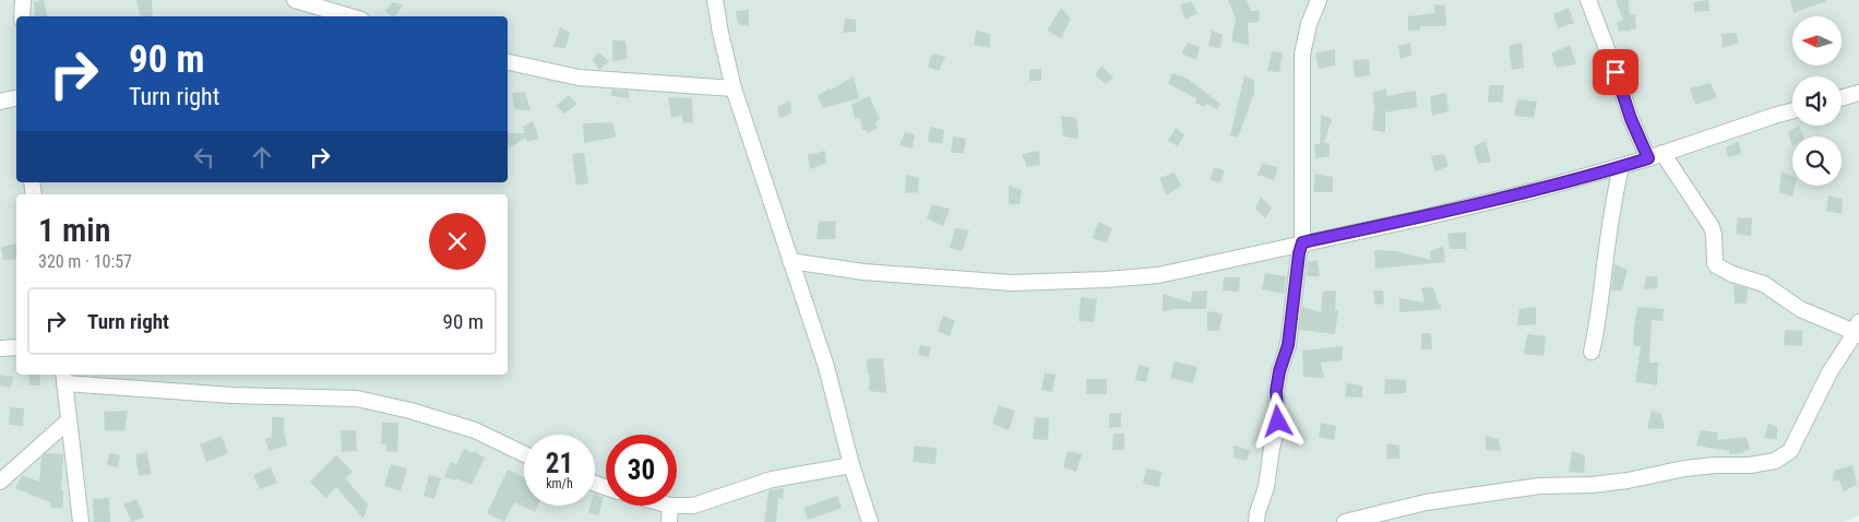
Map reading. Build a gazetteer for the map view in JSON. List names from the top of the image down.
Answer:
{
  "north": "left",
  "page": {
    "turn": ["90 m", "Turn right"],
    "heading": ["1 min", "320 m · 10:57"],
    "list": [
      {
        "name": "Turn right",
        "value": "90 m"
      }
    ],
    "speed": "21 km/h",
    "limit": "30"
  }
}
